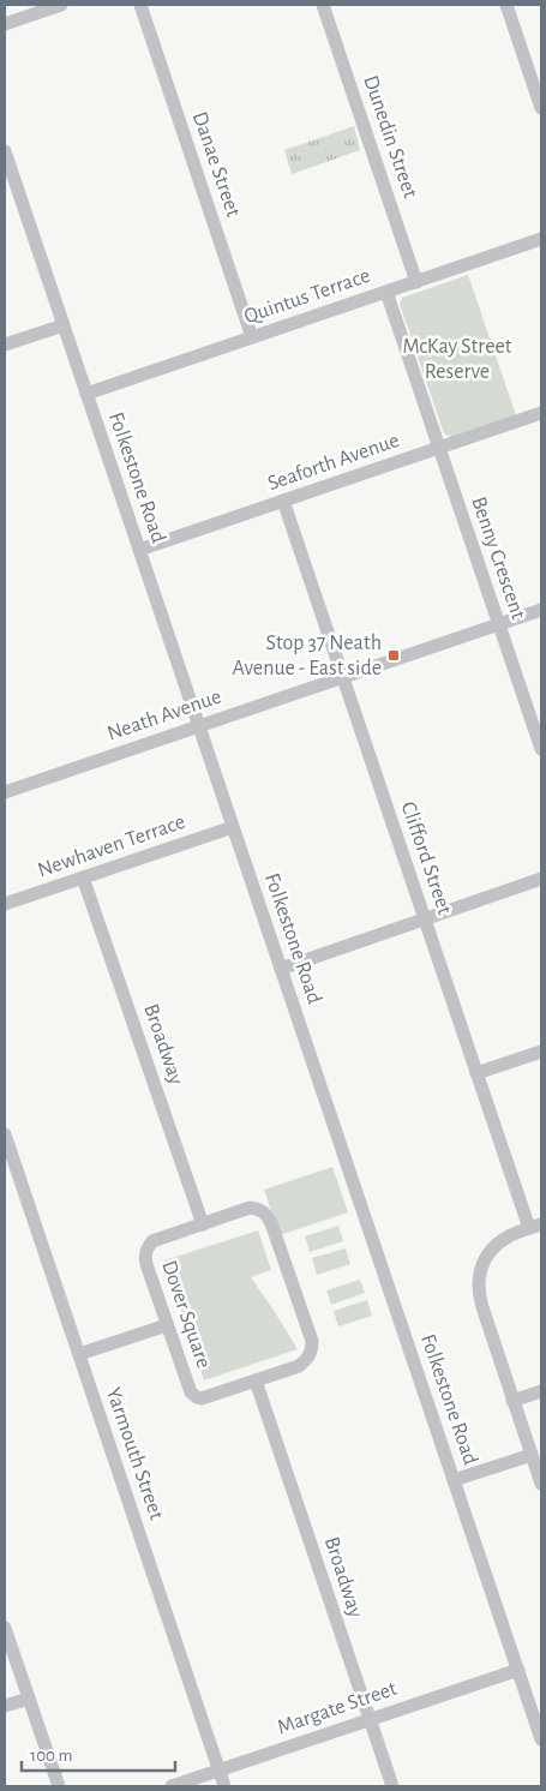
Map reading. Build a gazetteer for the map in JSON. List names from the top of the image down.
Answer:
{
  "streets": {
    "street": [
      "Dunedin Street",
      "Danae Street",
      "Quintus Terrace",
      "Seaforth Avenue",
      "Folkestone Road",
      "Benny Crescent",
      "Neath Avenue",
      "Newhaven Terrace",
      "Clifford Street",
      "Broadway",
      "Dover Square",
      "Yarmouth Street",
      "Margate Street"
    ]
  },
  "crossings": [
    ["Dunedin Street", "Quintus Terrace"],
    ["Danae Street", "Quintus Terrace"],
    ["Quintus Terrace", "Folkestone Road"],
    ["Quintus Terrace", "Benny Crescent"],
    ["Seaforth Avenue", "Folkestone Road"],
    ["Seaforth Avenue", "Benny Crescent"],
    ["Seaforth Avenue", "Clifford Street"],
    ["Folkestone Road", "Neath Avenue"],
    ["Folkestone Road", "Newhaven Terrace"],
    ["Folkestone Road", "Margate Street"],
    ["Benny Crescent", "Neath Avenue"],
    ["Neath Avenue", "Clifford Street"],
    ["Newhaven Terrace", "Broadway"],
    ["Broadway", "Dover Square"],
    ["Broadway", "Margate Street"],
    ["Yarmouth Street", "Margate Street"]
  ],
  "parks": ["McKay Street Reserve"],
  "places": {
    "transit": ["Stop 37 Neath Avenue - East side"]
  },
  "scale_bar": "100 m"
}
